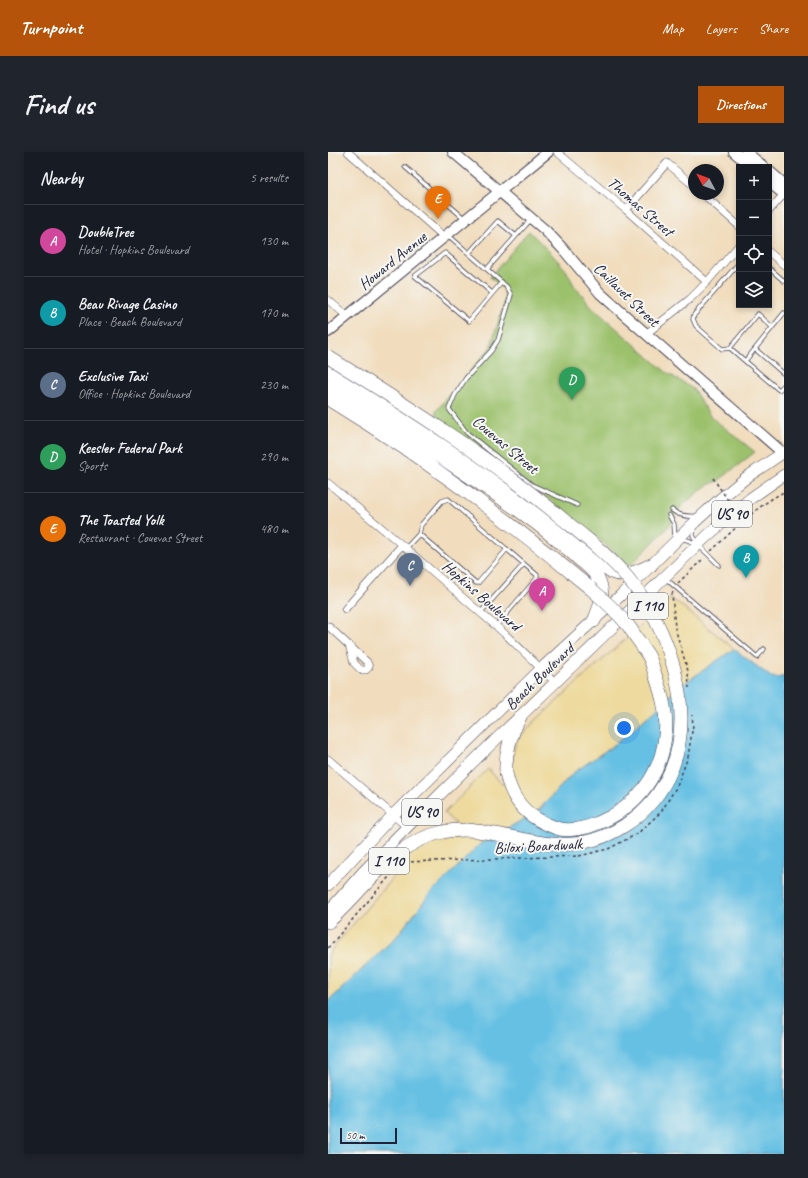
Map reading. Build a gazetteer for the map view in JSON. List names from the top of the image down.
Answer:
{
  "streets": {
    "highway": ["I 110"],
    "main road": [
      "Howard Avenue",
      "Caillavet Street",
      "US 90",
      "Beach Boulevard"
    ],
    "street": ["Thomas Street", "Couevas Street", "Hopkins Boulevard"],
    "path": ["Biloxi Boardwalk"]
  },
  "crossings": [
    ["Howard Avenue", "Caillavet Street"],
    ["Howard Avenue", "Couevas Street"],
    ["Caillavet Street", "Beach Boulevard"],
    ["Hopkins Boulevard", "Beach Boulevard"],
    ["I 110", "Beach Boulevard"]
  ],
  "scale_bar": "50 m",
  "north": "top left",
  "page": {
    "header": "Turnpoint",
    "nav": ["Map", "Layers", "Share"],
    "buttons": "Directions",
    "title": "Find us",
    "heading": ["Nearby", "5 results"],
    "map_buttons": ["+", "−"],
    "pins": [
      "E",
      "D",
      "B",
      "C",
      "A"
    ],
    "list": [
      {
        "mark": "A",
        "name": "DoubleTree",
        "note": "Hotel · Hopkins Boulevard",
        "value": "130 m"
      },
      {
        "mark": "B",
        "name": "Beau Rivage Casino",
        "note": "Place · Beach Boulevard",
        "value": "170 m"
      },
      {
        "mark": "C",
        "name": "Exclusive Taxi",
        "note": "Office · Hopkins Boulevard",
        "value": "230 m"
      },
      {
        "mark": "D",
        "name": "Keesler Federal Park",
        "note": "Sports",
        "value": "290 m"
      },
      {
        "mark": "E",
        "name": "The Toasted Yolk",
        "note": "Restaurant · Couevas Street",
        "value": "480 m"
      }
    ],
    "scale": "50 m"
  }
}
